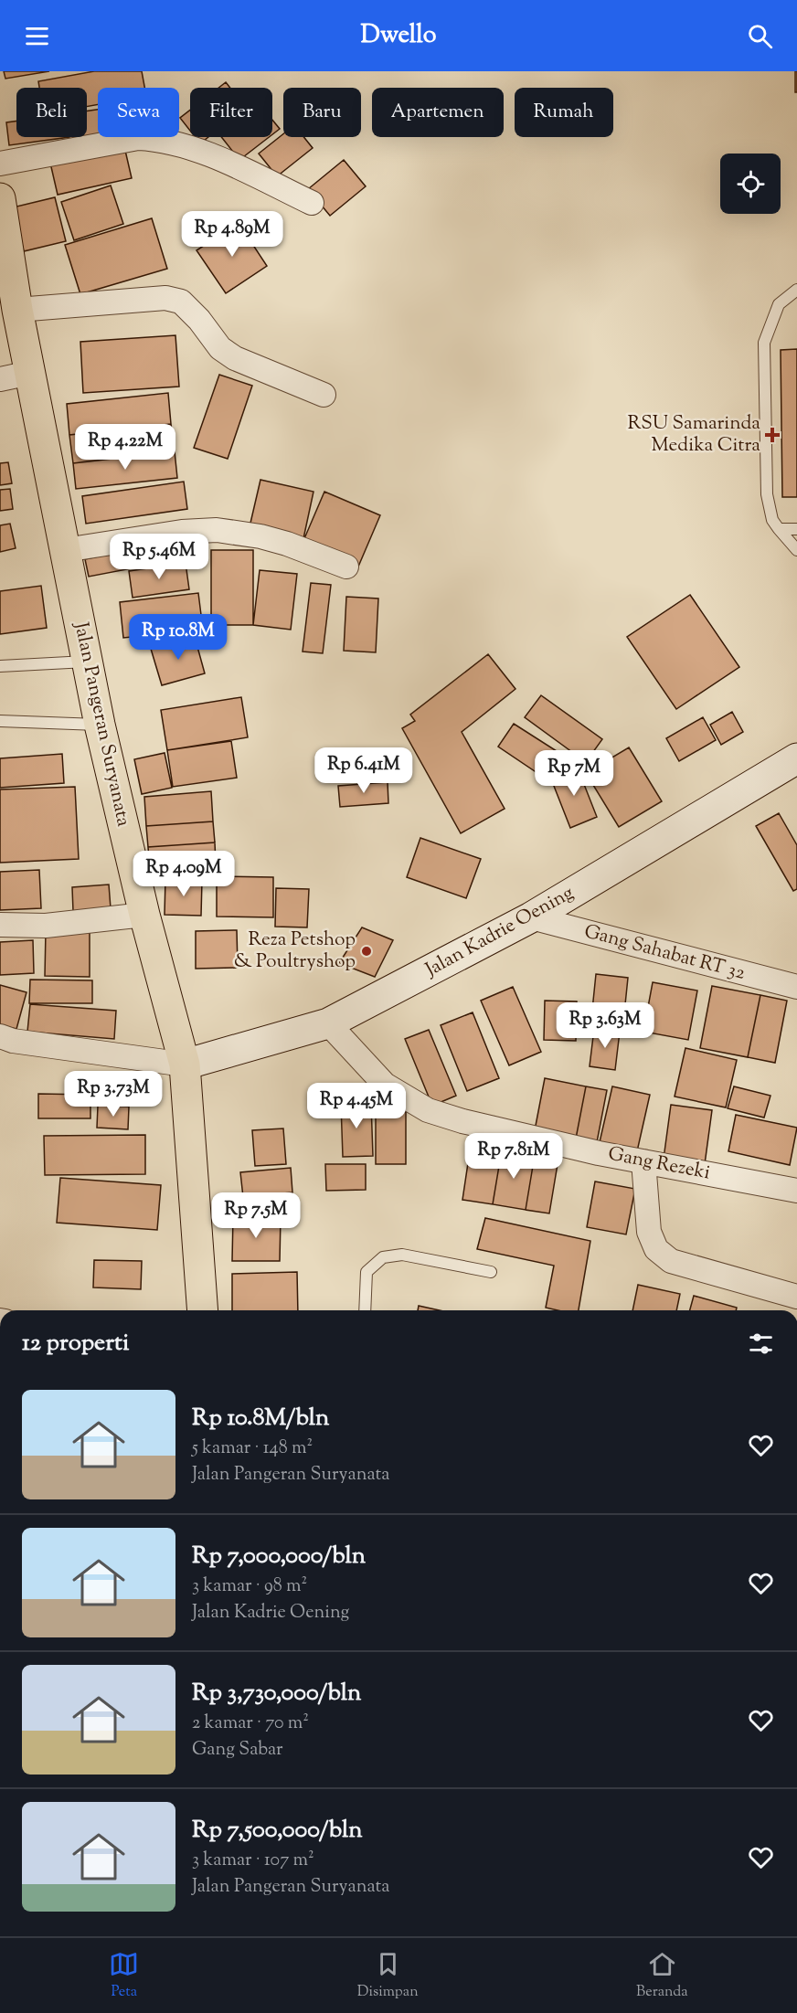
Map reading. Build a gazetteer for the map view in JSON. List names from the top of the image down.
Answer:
{
  "streets": {
    "main road": ["Jalan Pangeran Suryanata", "Jalan Kadrie Oening"],
    "street": ["Gang Sahabat RT 32", "Gang Rezeki"]
  },
  "crossings": [
    ["Jalan Pangeran Suryanata", "Jalan Kadrie Oening"],
    ["Jalan Kadrie Oening", "Gang Sahabat RT 32"],
    ["Jalan Kadrie Oening", "Gang Rezeki"]
  ],
  "places": {
    "health": ["RSU Samarinda Medika Citra"],
    "other": ["Reza Petshop & Poultryshop"]
  },
  "page": {
    "header": "Dwello",
    "chip": [
      "Beli",
      "Sewa",
      "Filter",
      "Baru",
      "Apartemen",
      "Rumah"
    ],
    "price": [
      "Rp 4.89M",
      "Rp 4.22M",
      "Rp 5.46M",
      "Rp 10.8M",
      "Rp 6.41M",
      "Rp 7M",
      "Rp 4.09M",
      "Rp 3.63M",
      "Rp 3.73M",
      "Rp 4.45M",
      "Rp 7.81M",
      "Rp 7.5M"
    ],
    "heading": "12 properti",
    "list": [
      {
        "name": "Rp 10.8M/bln",
        "note": "5 kamar · 148 m² · Jalan Pangeran Suryanata"
      },
      {
        "name": "Rp 7,000,000/bln",
        "note": "3 kamar · 98 m² · Jalan Kadrie Oening"
      },
      {
        "name": "Rp 3,730,000/bln",
        "note": "2 kamar · 70 m² · Gang Sabar"
      },
      {
        "name": "Rp 7,500,000/bln",
        "note": "3 kamar · 107 m² · Jalan Pangeran Suryanata"
      }
    ],
    "tabs": ["Peta", "Disimpan", "Beranda"]
  }
}
